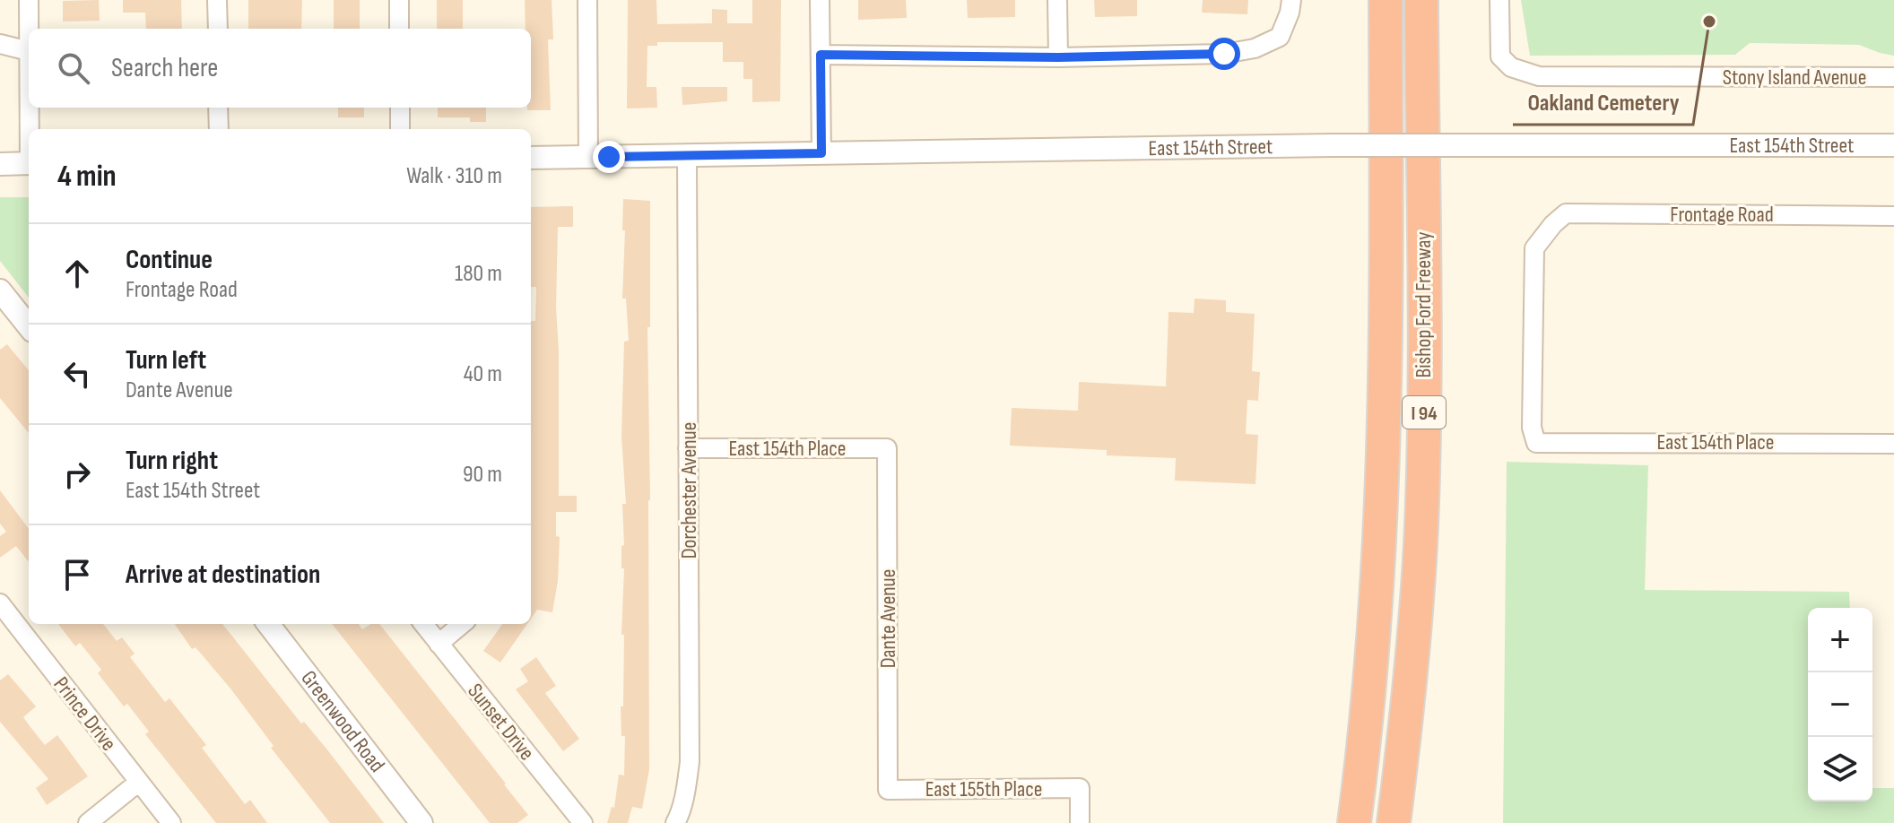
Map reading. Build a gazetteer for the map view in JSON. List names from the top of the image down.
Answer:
{
  "streets": {
    "highway": ["Bishop Ford Freeway", "I 94"],
    "street": [
      "Stony Island Avenue",
      "East 154th Street",
      "Frontage Road",
      "East 154th Place",
      "Dorchester Avenue",
      "Dante Avenue",
      "Prince Drive",
      "Greenwood Road",
      "Sunset Drive",
      "East 155th Place"
    ]
  },
  "crossings": [
    ["East 154th Street", "Dorchester Avenue"],
    ["Frontage Road", "East 154th Place"],
    ["East 154th Place", "Dorchester Avenue"],
    ["East 154th Place", "Dante Avenue"],
    ["Dante Avenue", "East 155th Place"]
  ],
  "places": ["Oakland Cemetery"],
  "page": {
    "search": "Search here",
    "heading": ["4 min", "Walk · 310 m"],
    "list": [
      ["Continue", "Frontage Road", "180 m"],
      ["Turn left", "Dante Avenue", "40 m"],
      ["Turn right", "East 154th Street", "90 m"],
      "Arrive at destination"
    ],
    "map_buttons": ["+", "−"]
  }
}
